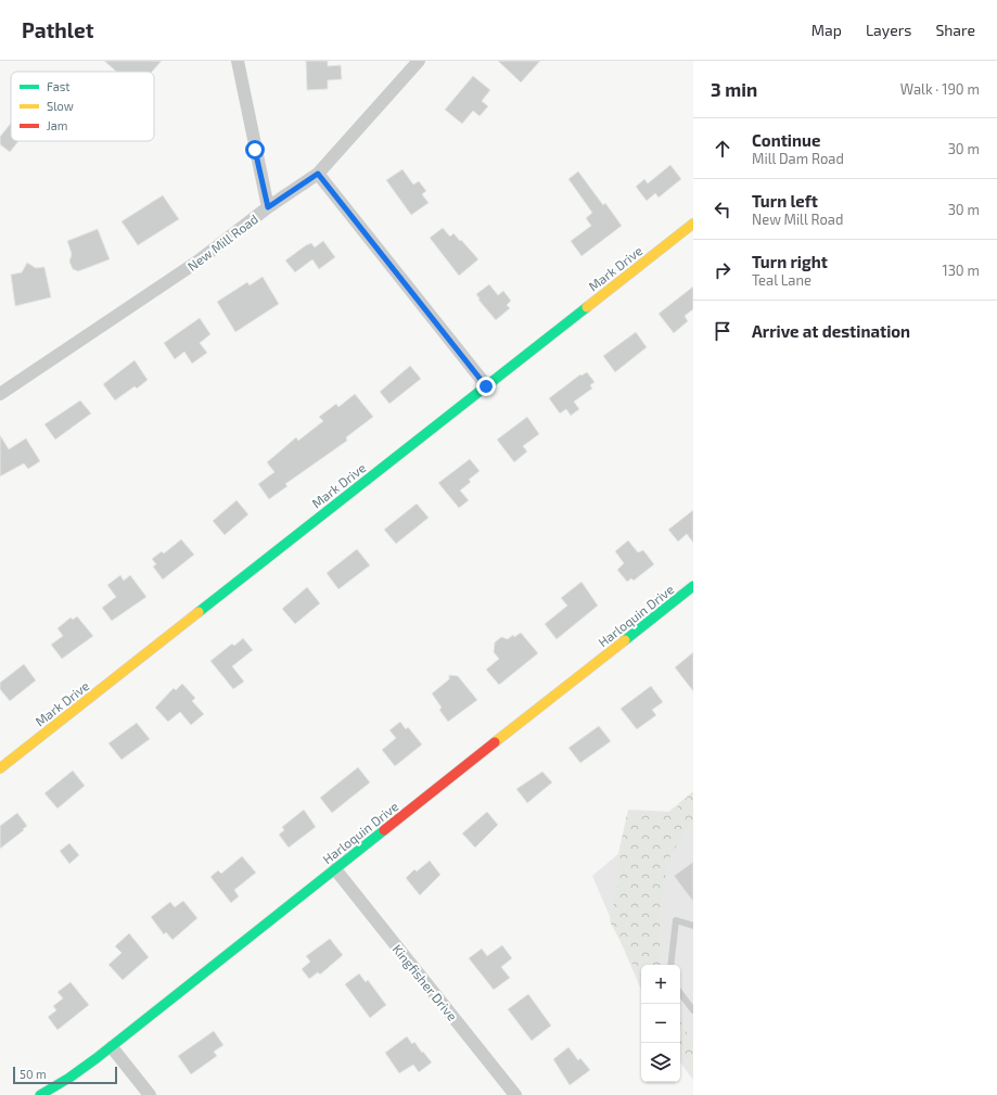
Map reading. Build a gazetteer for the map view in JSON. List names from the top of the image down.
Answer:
{
  "streets": {
    "street": [
      "New Mill Road",
      "Mark Drive",
      "Harloquin Drive",
      "Kingfisher Drive"
    ]
  },
  "crossings": [
    ["Harloquin Drive", "Kingfisher Drive"]
  ],
  "legend": ["Fast", "Slow", "Jam"],
  "scale_bar": "50 m",
  "page": {
    "header": "Pathlet",
    "nav": ["Map", "Layers", "Share"],
    "heading": ["3 min", "Walk · 190 m"],
    "list": [
      ["Continue", "Mill Dam Road", "30 m"],
      ["Turn left", "New Mill Road", "30 m"],
      ["Turn right", "Teal Lane", "130 m"],
      "Arrive at destination"
    ],
    "map_buttons": ["+", "−"],
    "scale": "50 m"
  }
}
